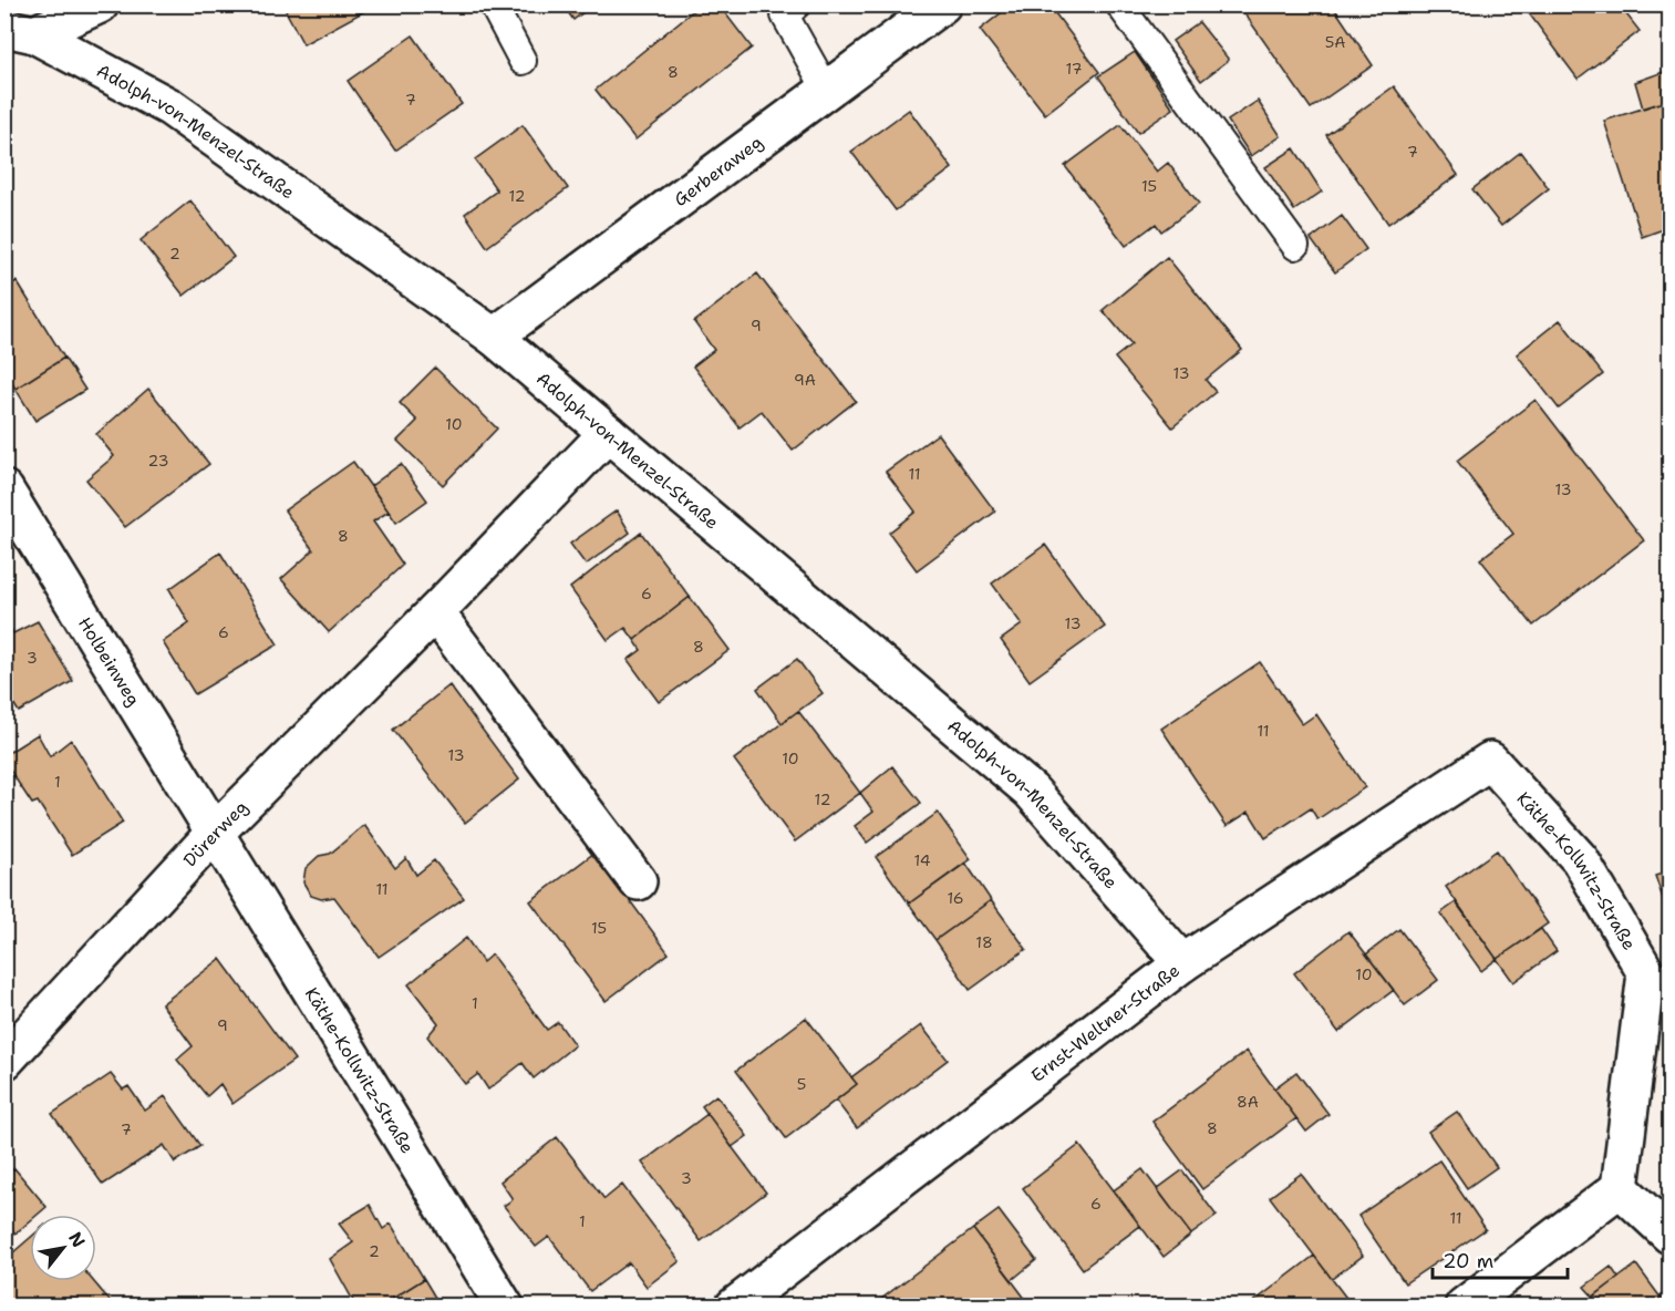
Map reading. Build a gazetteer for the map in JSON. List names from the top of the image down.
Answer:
{
  "streets": {
    "street": [
      "Adolph-von-Menzel-Straße",
      "Gerberaweg",
      "Holbeinweg",
      "Dürerweg",
      "Käthe-Kollwitz-Straße",
      "Ernst-Weltner-Straße"
    ]
  },
  "crossings": [
    ["Adolph-von-Menzel-Straße", "Gerberaweg"],
    ["Adolph-von-Menzel-Straße", "Dürerweg"],
    ["Adolph-von-Menzel-Straße", "Ernst-Weltner-Straße"],
    ["Holbeinweg", "Dürerweg"],
    ["Holbeinweg", "Käthe-Kollwitz-Straße"],
    ["Dürerweg", "Käthe-Kollwitz-Straße"],
    ["Käthe-Kollwitz-Straße", "Ernst-Weltner-Straße"]
  ],
  "house_numbers": [
    "5A",
    "17",
    "8",
    "7",
    "7",
    "15",
    "12",
    "2",
    "9",
    "13",
    "9A",
    "10",
    "23",
    "11",
    "13",
    "8",
    "6",
    "13",
    "6",
    "8",
    "3",
    "11",
    "13",
    "10",
    "1",
    "12",
    "14",
    "11",
    "16",
    "15",
    "18",
    "10",
    "1",
    "9",
    "5",
    "8A",
    "8",
    "7",
    "3",
    "6",
    "11",
    "1",
    "2"
  ],
  "scale_bar": "20 m",
  "north": "top right"
}
